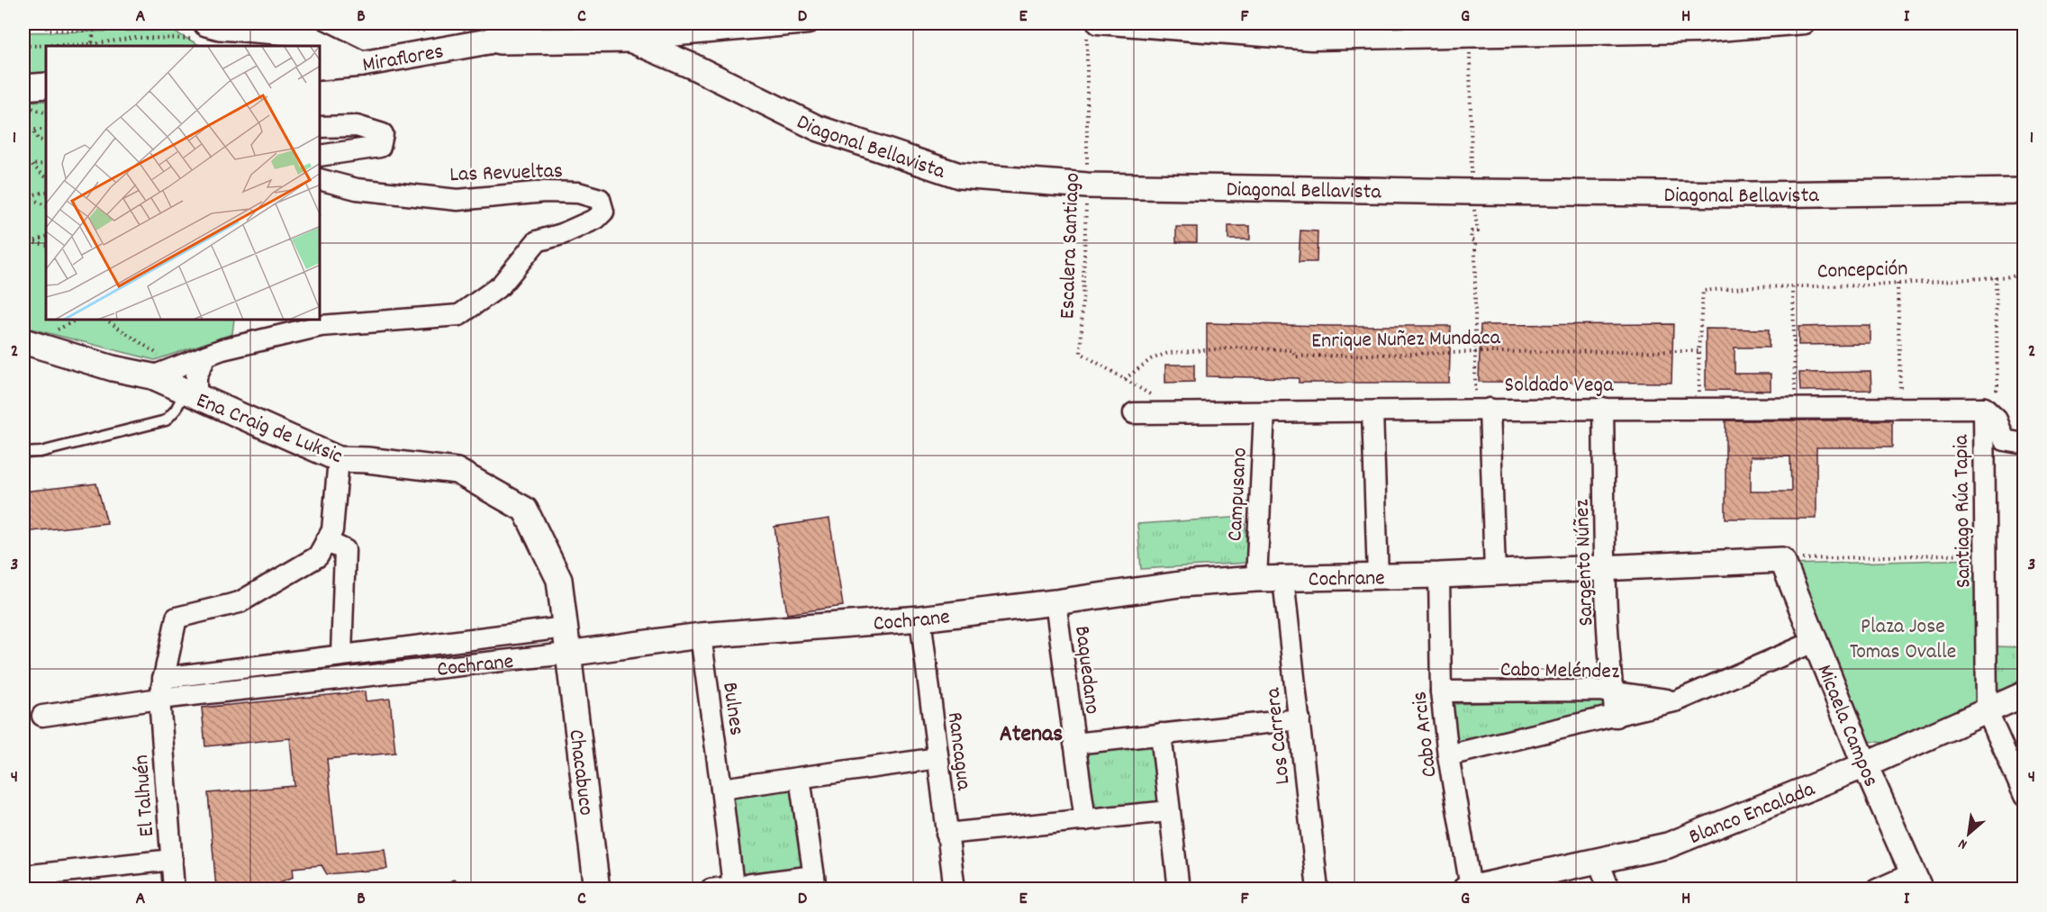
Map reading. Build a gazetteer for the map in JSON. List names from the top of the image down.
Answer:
{
  "streets": {
    "street": [
      "Miraflores",
      "Diagonal Bellavista",
      "Las Revueltas",
      "Soldado Vega",
      "Ena Craig de Luksic",
      "Campusano",
      "Santiago Rúa Tapia",
      "Sargento Núñez",
      "Cochrane",
      "Cabo Meléndez",
      "Baquedano",
      "Bulnes",
      "Micaela Campos",
      "Cabo Arcis",
      "Los Carrera",
      "Rancagua",
      "Chacabuco",
      "El Talhuén",
      "Blanco Encalada"
    ],
    "path": ["Escalera Santiago", "Concepción", "Enrique Nuñez Mundaca"]
  },
  "crossings": [
    ["Miraflores", "Diagonal Bellavista"],
    ["Diagonal Bellavista", "Escalera Santiago"],
    ["Las Revueltas", "Ena Craig de Luksic"],
    ["Escalera Santiago", "Enrique Nuñez Mundaca"],
    ["Escalera Santiago", "Soldado Vega"],
    ["Concepción", "Enrique Nuñez Mundaca"],
    ["Soldado Vega", "Campusano"],
    ["Soldado Vega", "Santiago Rúa Tapia"],
    ["Soldado Vega", "Sargento Núñez"],
    ["Ena Craig de Luksic", "Cochrane"],
    ["Ena Craig de Luksic", "Chacabuco"],
    ["Campusano", "Cochrane"],
    ["Santiago Rúa Tapia", "Blanco Encalada"],
    ["Sargento Núñez", "Cochrane"],
    ["Sargento Núñez", "Cabo Meléndez"],
    ["Cochrane", "Baquedano"],
    ["Cochrane", "Bulnes"],
    ["Cochrane", "Micaela Campos"],
    ["Cochrane", "Cabo Arcis"],
    ["Cochrane", "Los Carrera"],
    ["Cochrane", "Rancagua"],
    ["Cochrane", "Chacabuco"],
    ["Cochrane", "El Talhuén"],
    ["Cabo Meléndez", "Micaela Campos"],
    ["Cabo Meléndez", "Cabo Arcis"],
    ["Baquedano", "Los Carrera"],
    ["Micaela Campos", "Blanco Encalada"],
    ["Cabo Arcis", "Blanco Encalada"]
  ],
  "districts": ["Atenas"],
  "parks": ["Plaza Jose Tomas Ovalle"],
  "north": "bottom left",
  "grid": {
    "columns": [
      "A",
      "B",
      "C",
      "D",
      "E",
      "F",
      "G",
      "H",
      "I"
    ],
    "rows": [
      "1",
      "2",
      "3",
      "4"
    ]
  }
}
